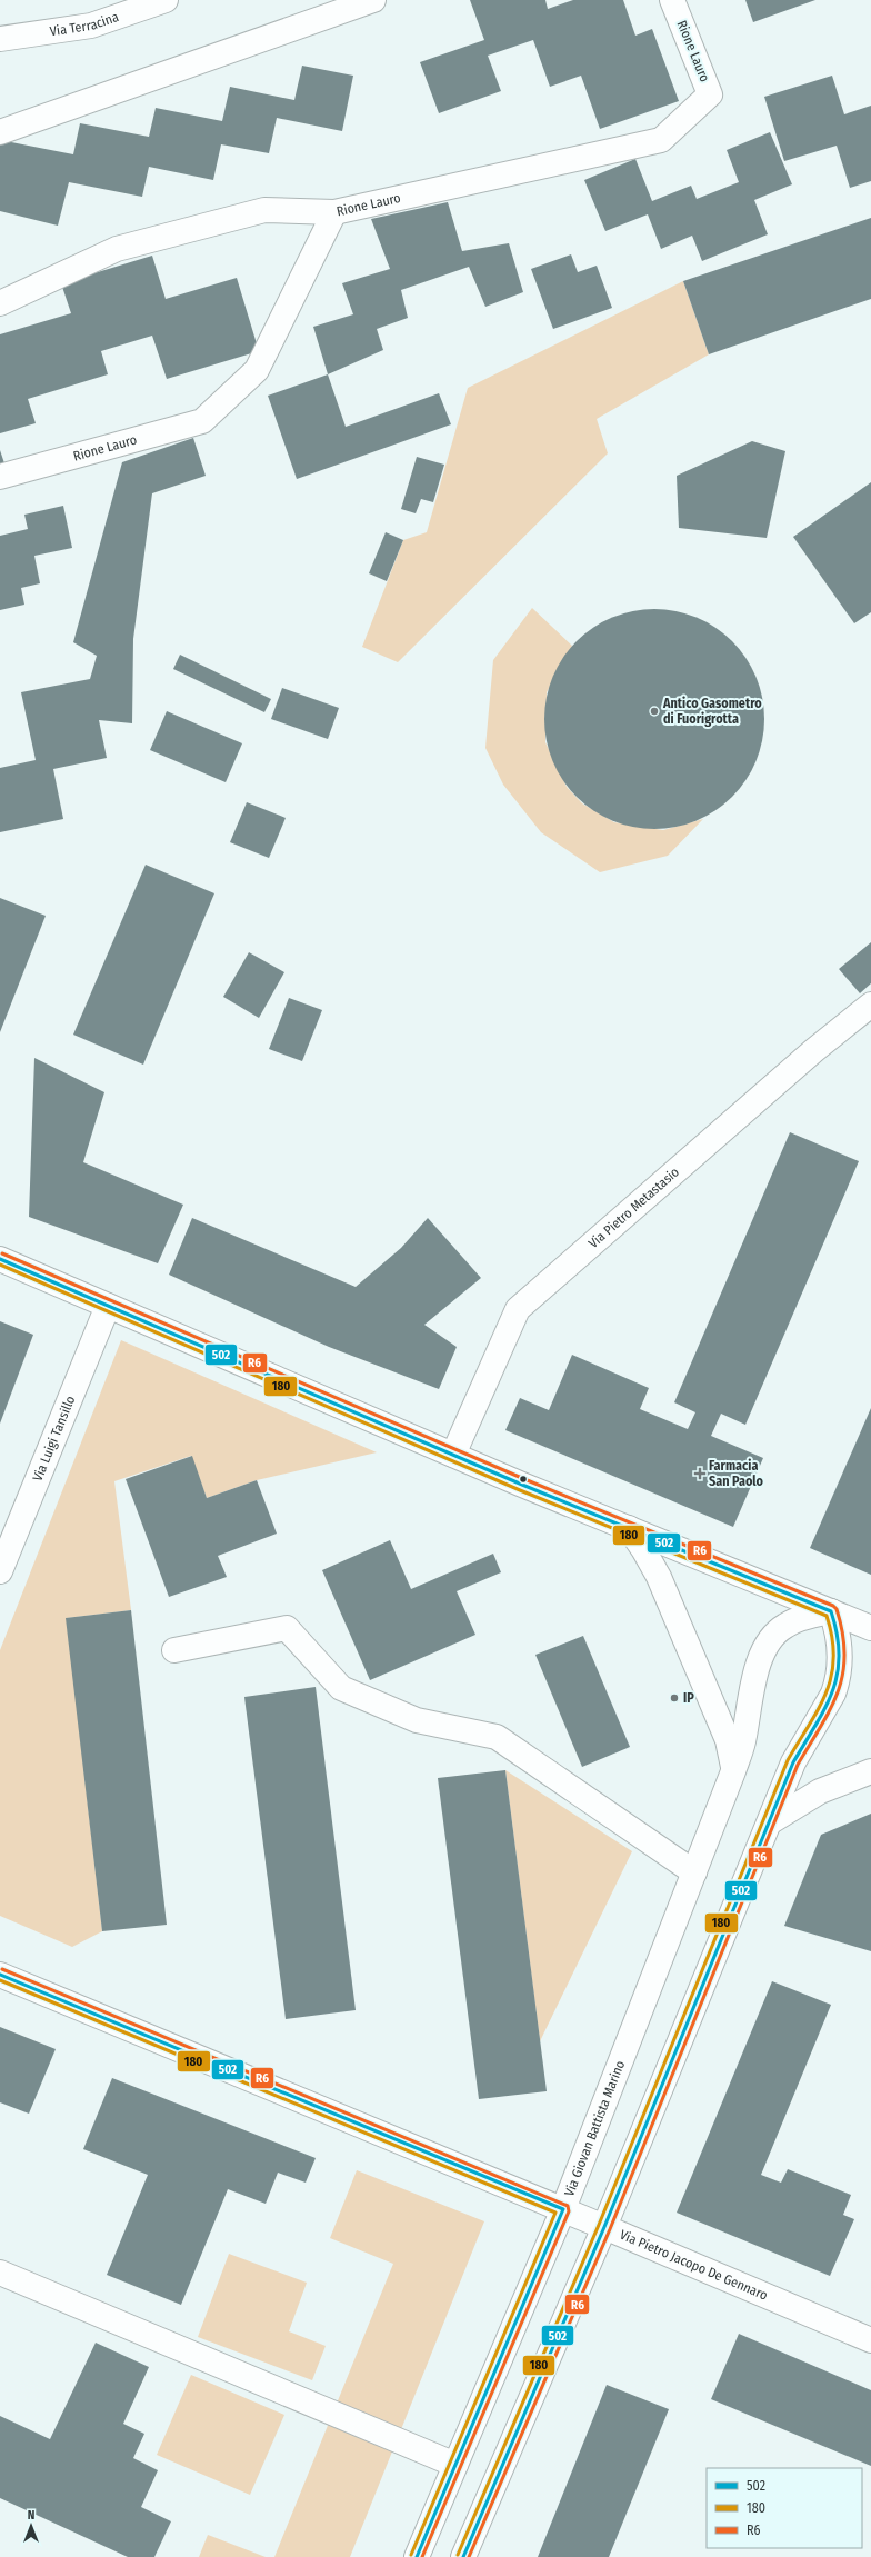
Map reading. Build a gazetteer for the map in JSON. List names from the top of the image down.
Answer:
{
  "streets": {
    "street": [
      "Via Terracina",
      "Rione Lauro",
      "Via Pietro Metastasio",
      "Via Luigi Tansillo",
      "Via Giovan Battista Marino",
      "Via Pietro Jacopo De Gennaro"
    ]
  },
  "crossings": [
    ["Via Giovan Battista Marino", "Via Pietro Jacopo De Gennaro"]
  ],
  "places": {
    "other": ["Antico Gasometro di Fuorigrotta", "IP"],
    "health": ["Farmacia San Paolo"]
  },
  "lines": ["transit line R6", "transit line 502", "transit line 180"],
  "legend": ["502", "180", "R6"],
  "north": "top"
}
